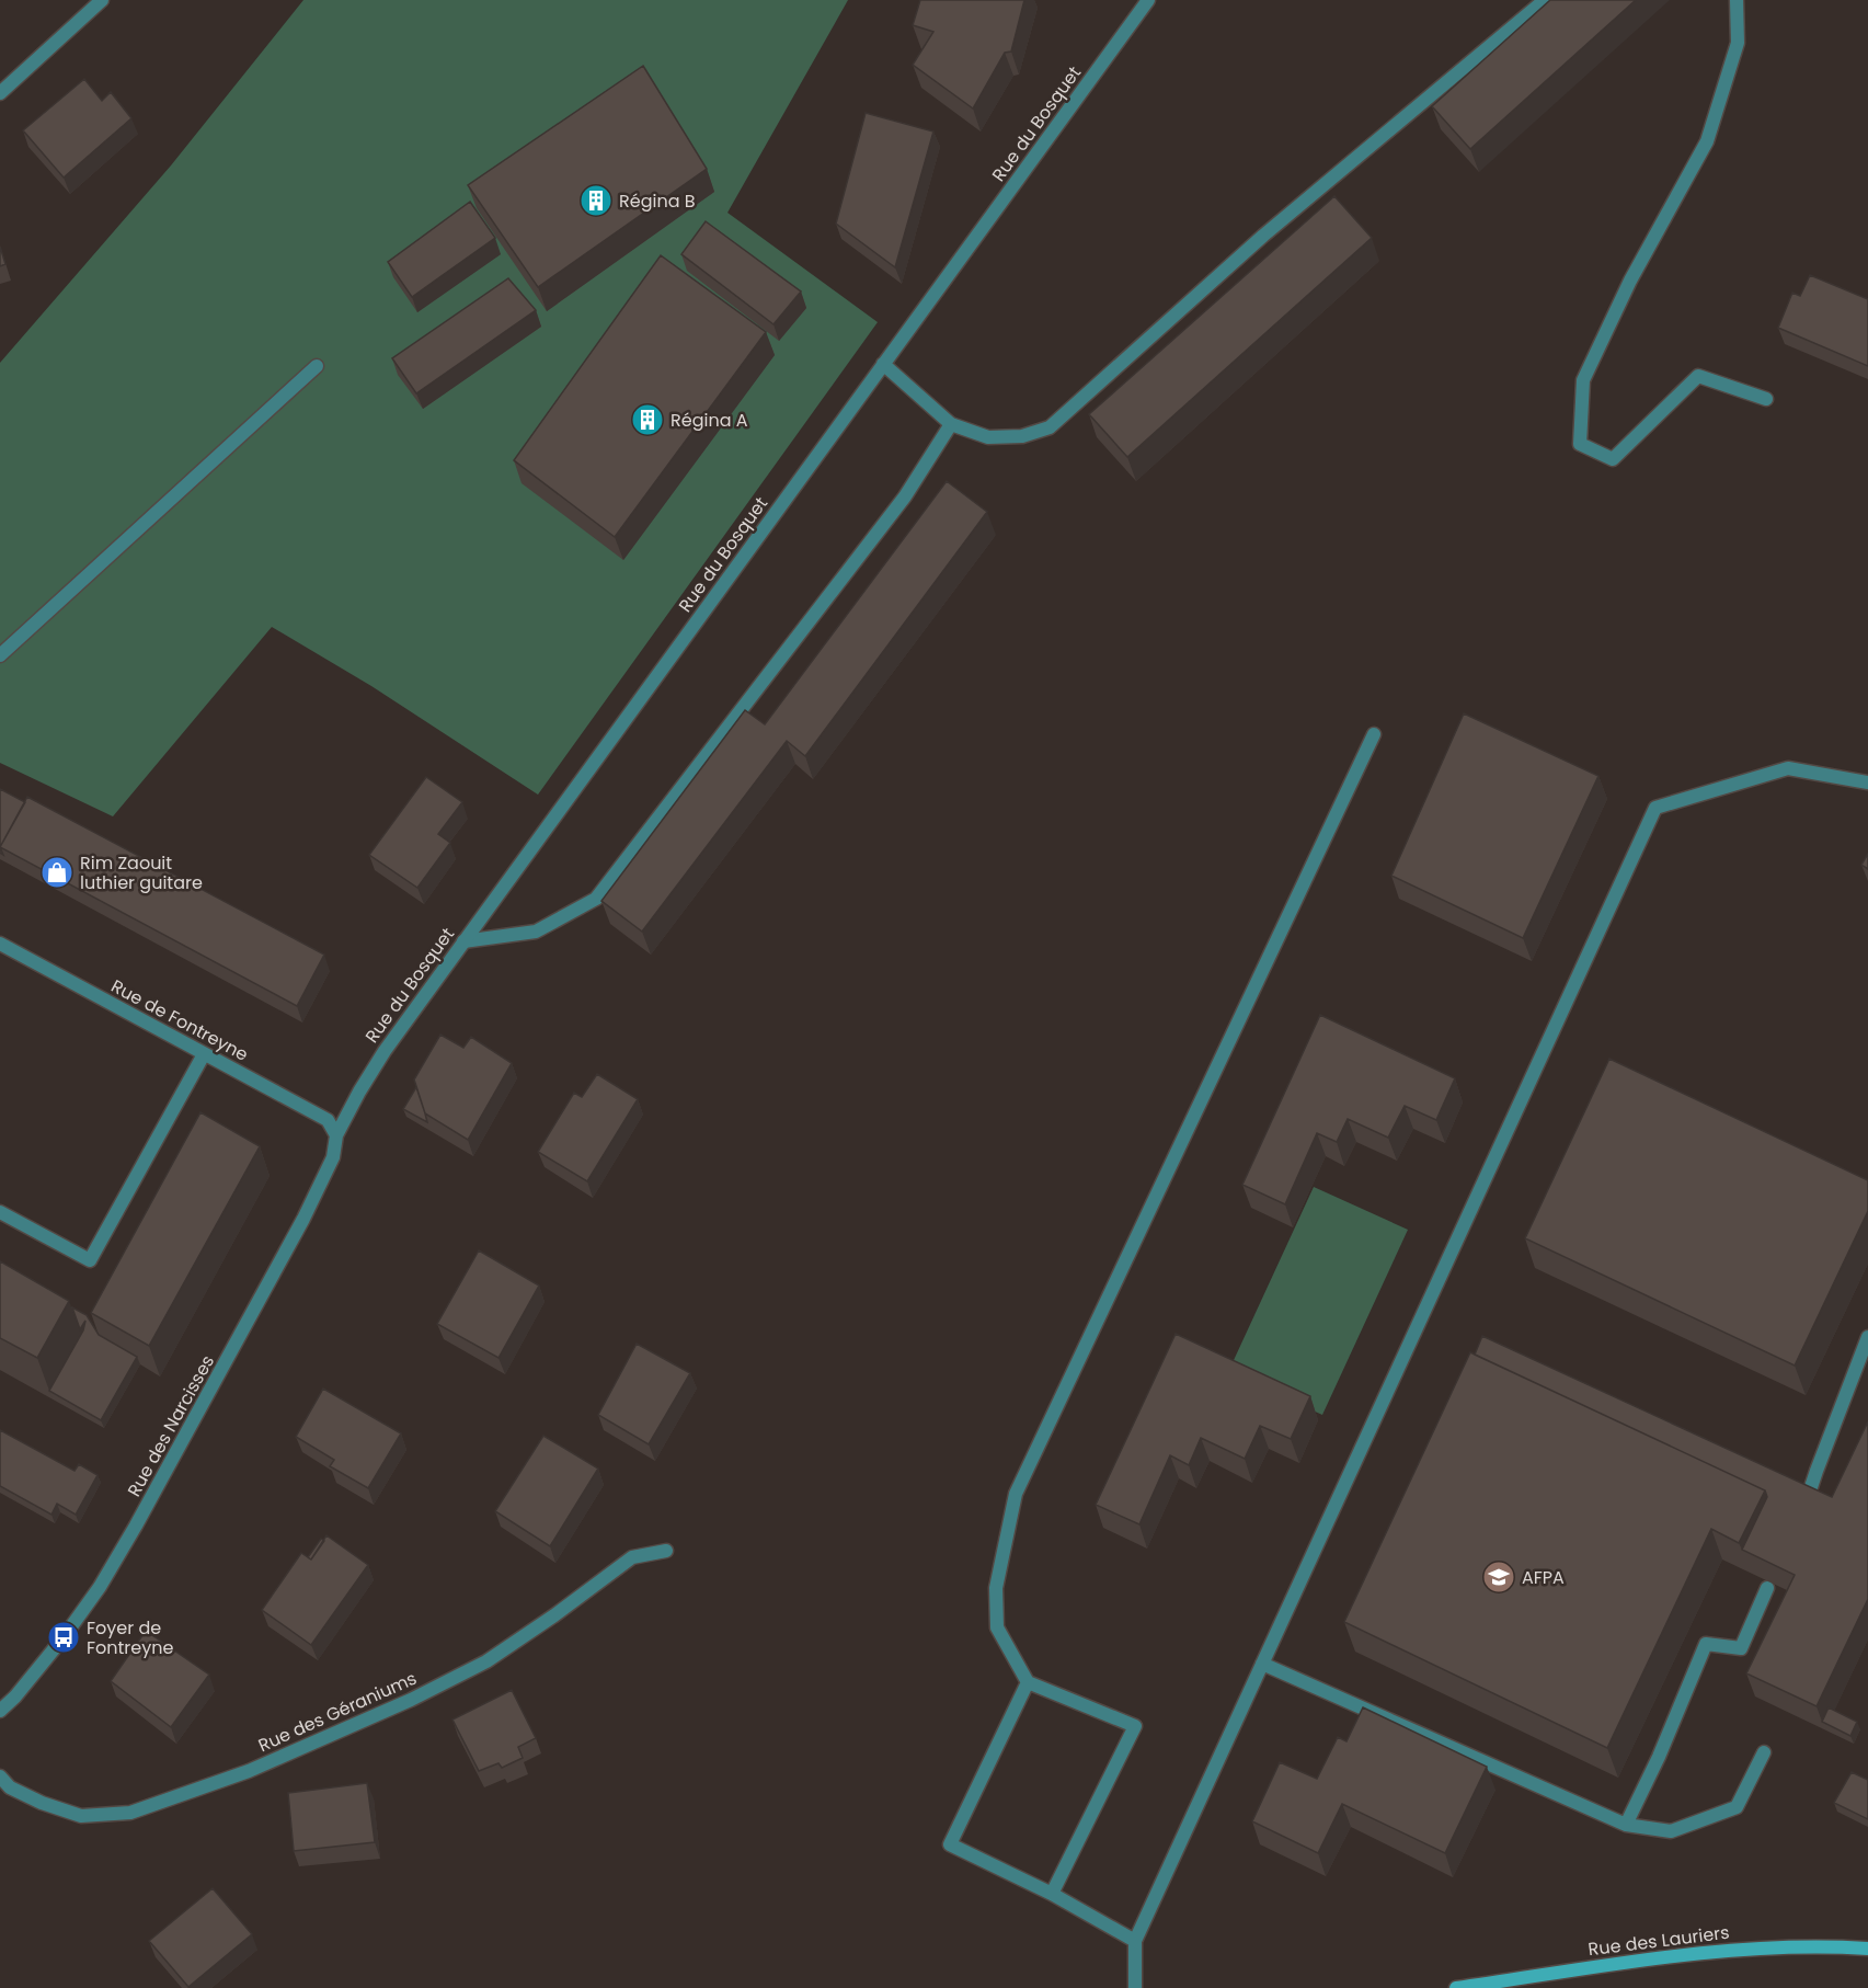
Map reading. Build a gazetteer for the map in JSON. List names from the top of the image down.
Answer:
{
  "streets": {
    "main road": ["Rue des Lauriers"],
    "street": [
      "Rue du Bosquet",
      "Rue de Fontreyne",
      "Rue des Narcisses",
      "Rue des Géraniums"
    ]
  },
  "crossings": [
    ["Rue du Bosquet", "Rue de Fontreyne"],
    ["Rue du Bosquet", "Rue des Narcisses"],
    ["Rue de Fontreyne", "Rue des Narcisses"]
  ],
  "places": {
    "building": ["Régina B", "Régina A"],
    "shop": ["Rim Zaouit luthier guitare"],
    "school or university": ["AFPA"],
    "bus stop": ["Foyer de Fontreyne"]
  }
}
